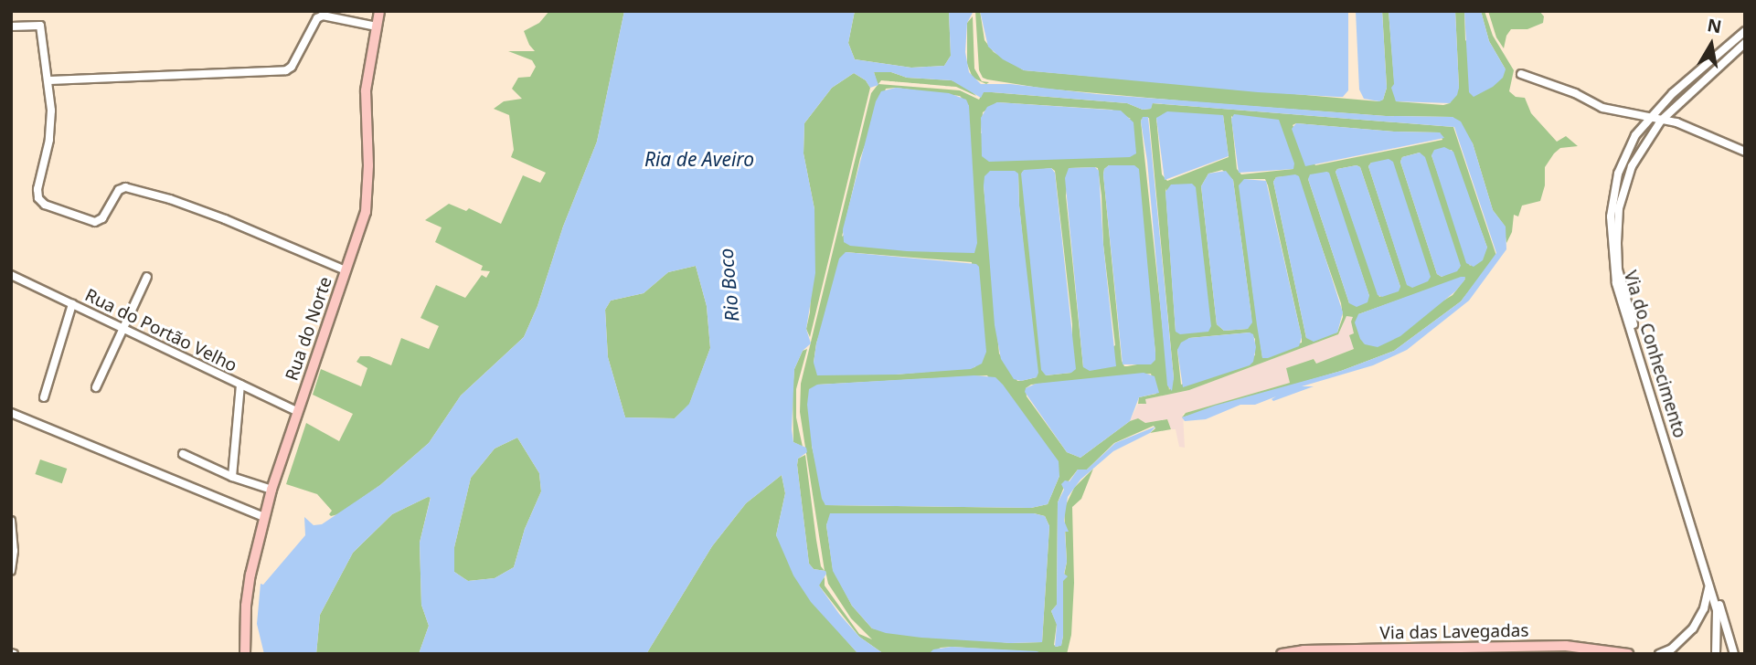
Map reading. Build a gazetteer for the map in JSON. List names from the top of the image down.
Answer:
{
  "streets": {
    "main road": ["Rua do Norte", "Via das Lavegadas"],
    "street": ["Rua do Portão Velho", "Via do Conhecimento"]
  },
  "crossings": [
    ["Rua do Norte", "Rua do Portão Velho"]
  ],
  "water": ["Ria de Aveiro", "Rio Boco"],
  "north": "top"
}
